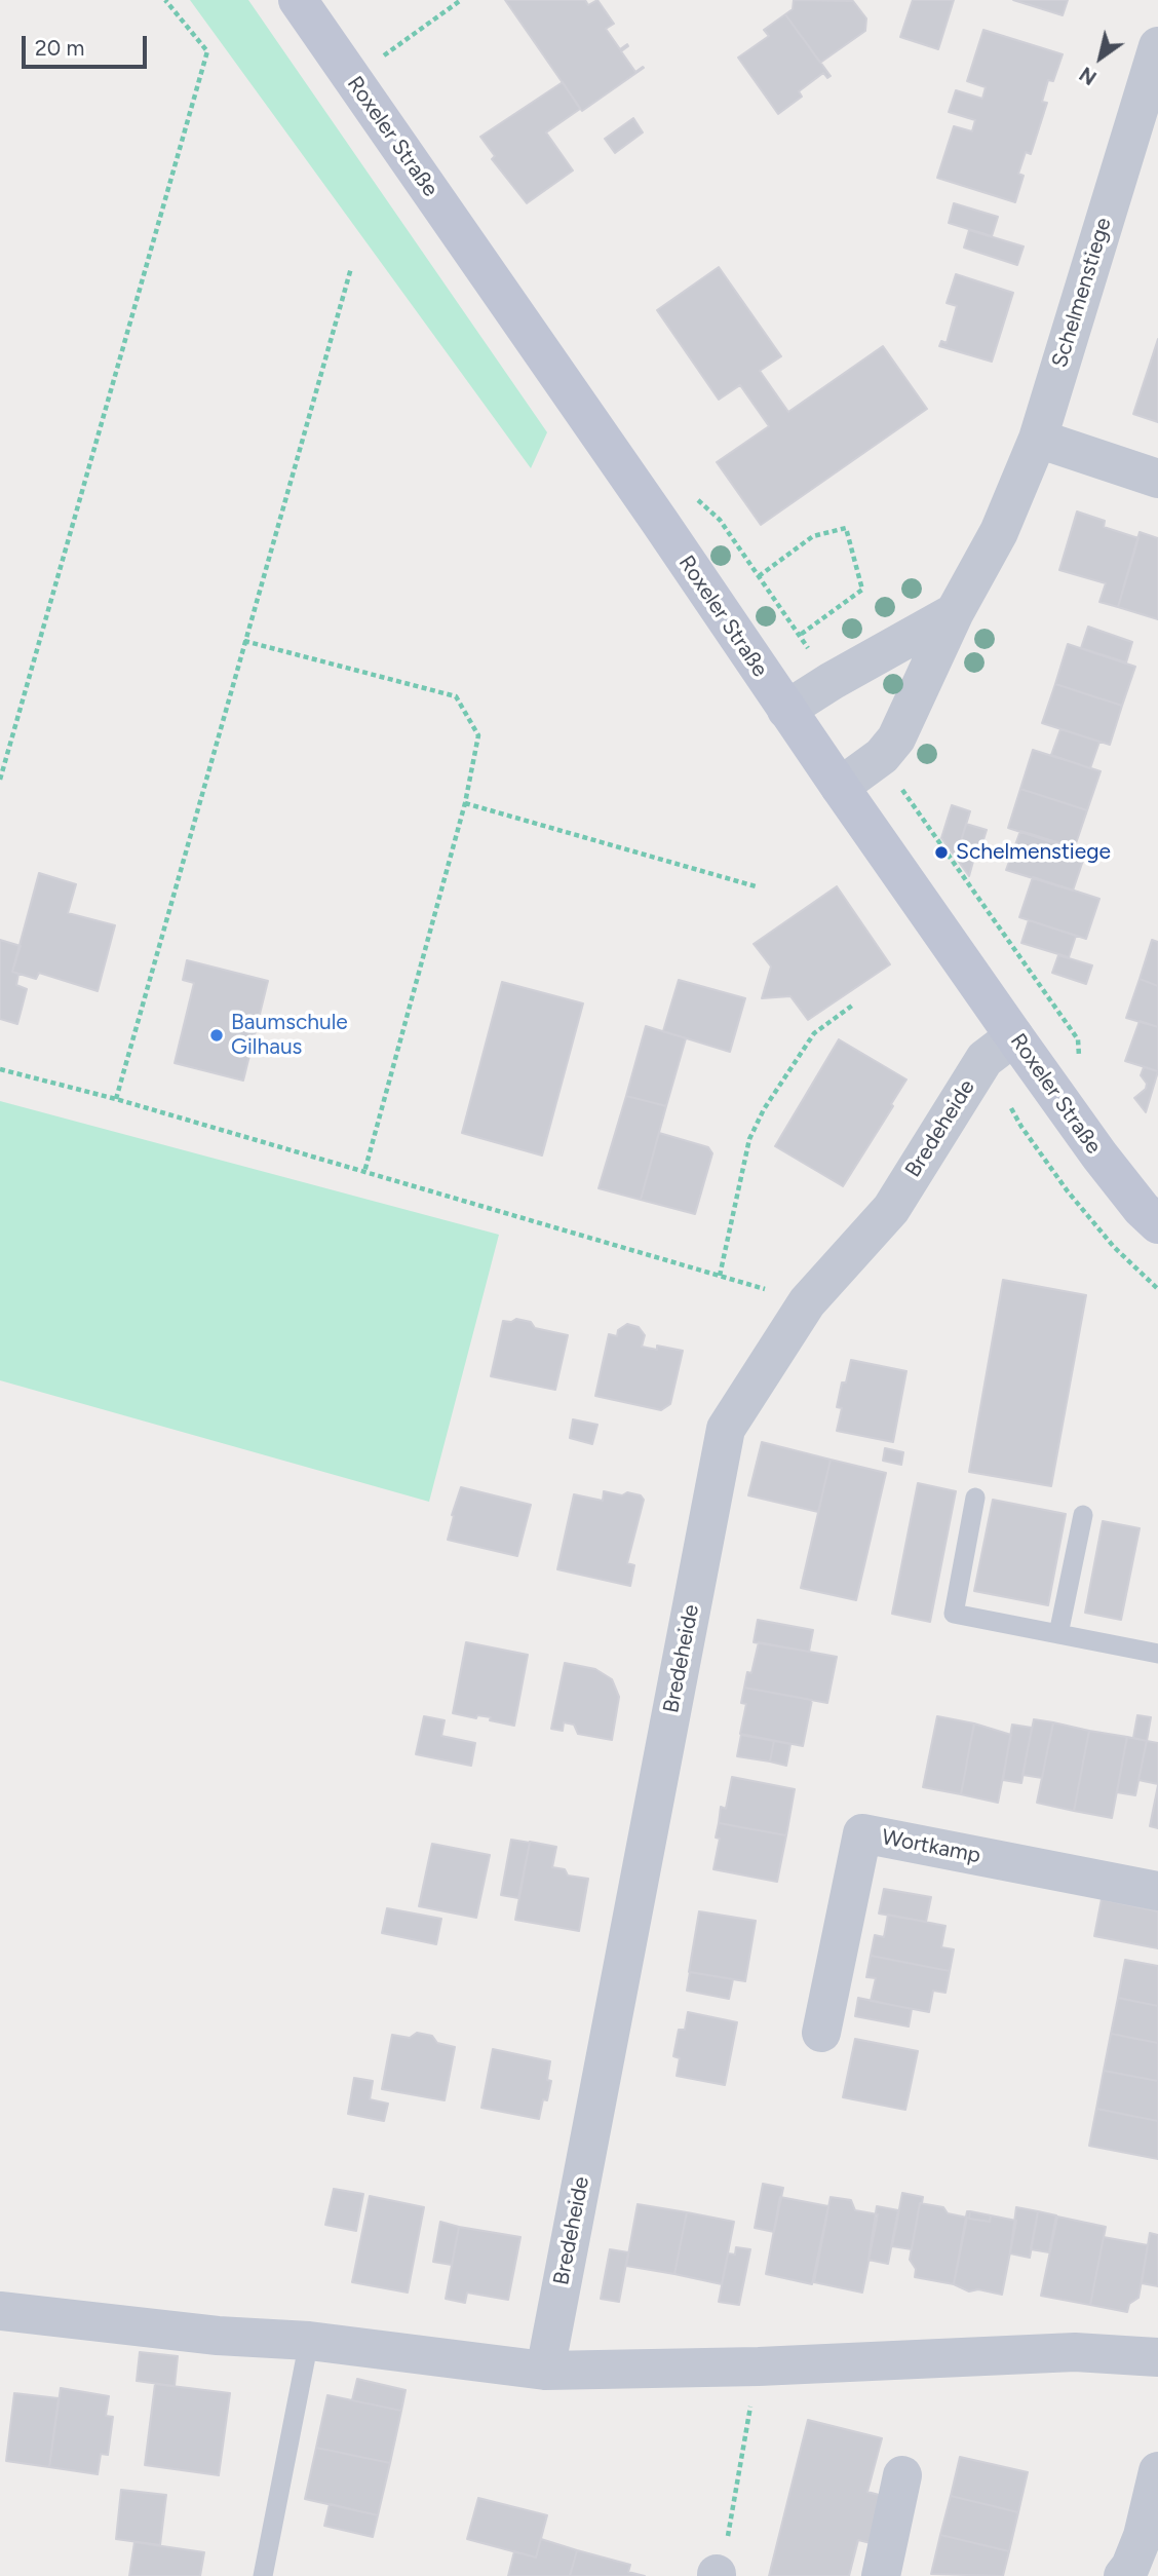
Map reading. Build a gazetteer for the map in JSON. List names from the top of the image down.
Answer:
{
  "streets": {
    "main road": ["Roxeler Straße"],
    "street": ["Schelmenstiege", "Bredeheide", "Wortkamp"]
  },
  "crossings": [
    ["Roxeler Straße", "Schelmenstiege"],
    ["Roxeler Straße", "Bredeheide"]
  ],
  "places": ["Schelmenstiege", "Baumschule Gilhaus"],
  "scale_bar": "20 m",
  "north": "bottom left"
}
